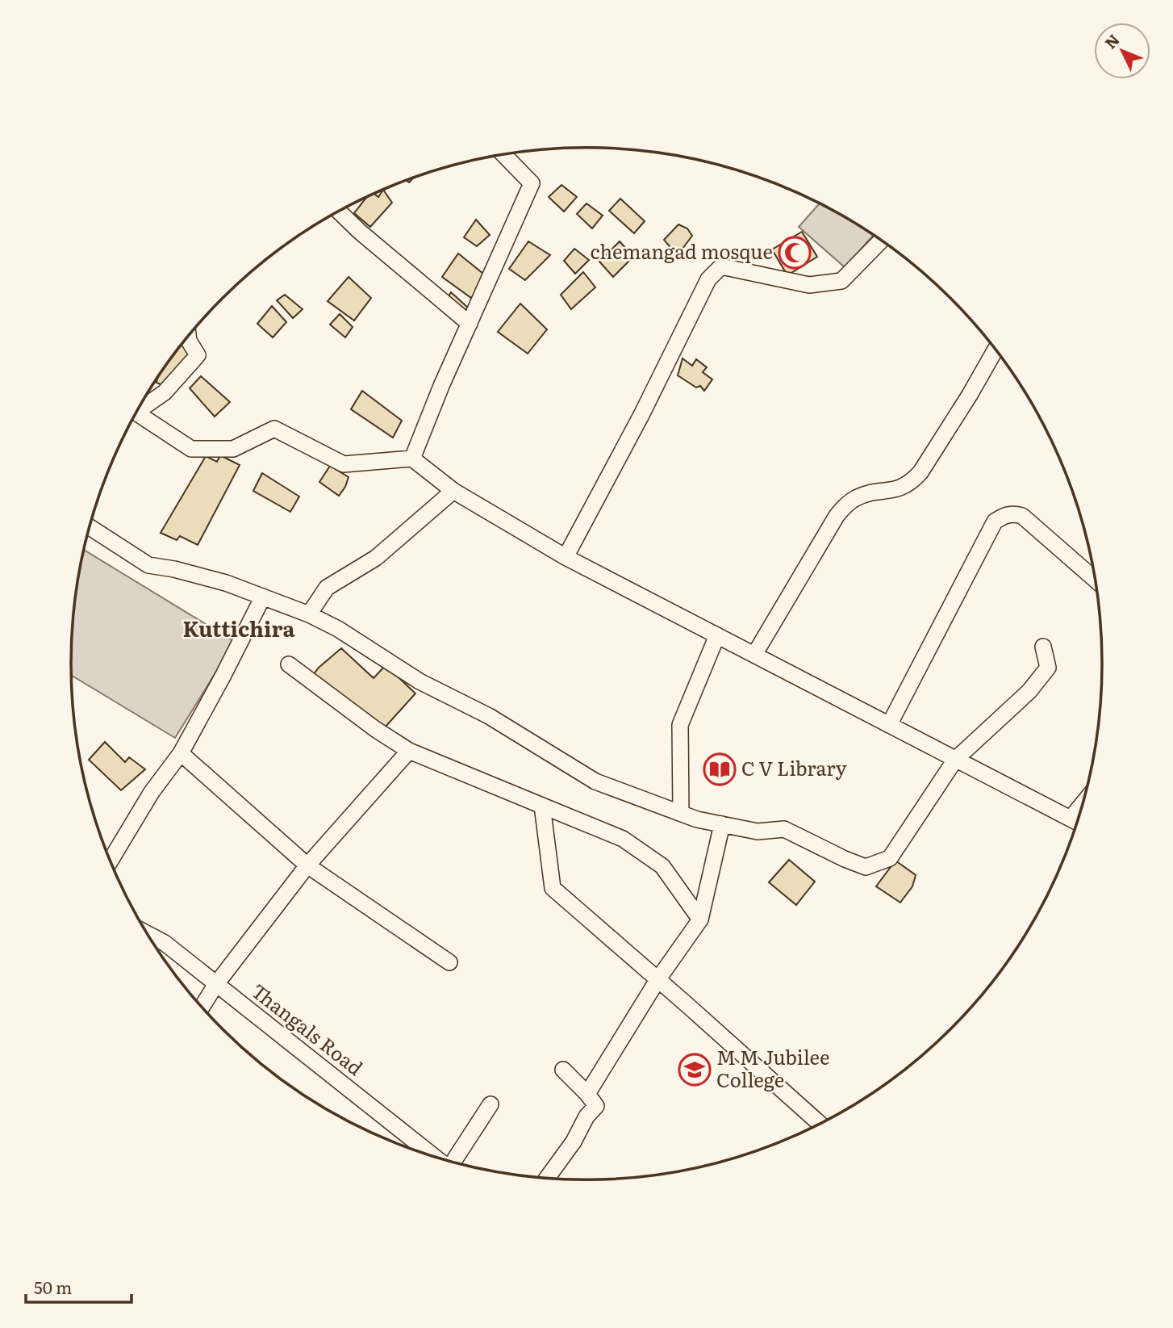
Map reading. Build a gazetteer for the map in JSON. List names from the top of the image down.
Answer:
{
  "streets": {
    "street": ["Thangals Road"]
  },
  "districts": ["Kuttichira"],
  "places": {
    "mosque": ["chemangad mosque"],
    "library": ["C V Library"],
    "school or university": ["M M Jubilee College"]
  },
  "scale_bar": "50 m",
  "north": "top left"
}
